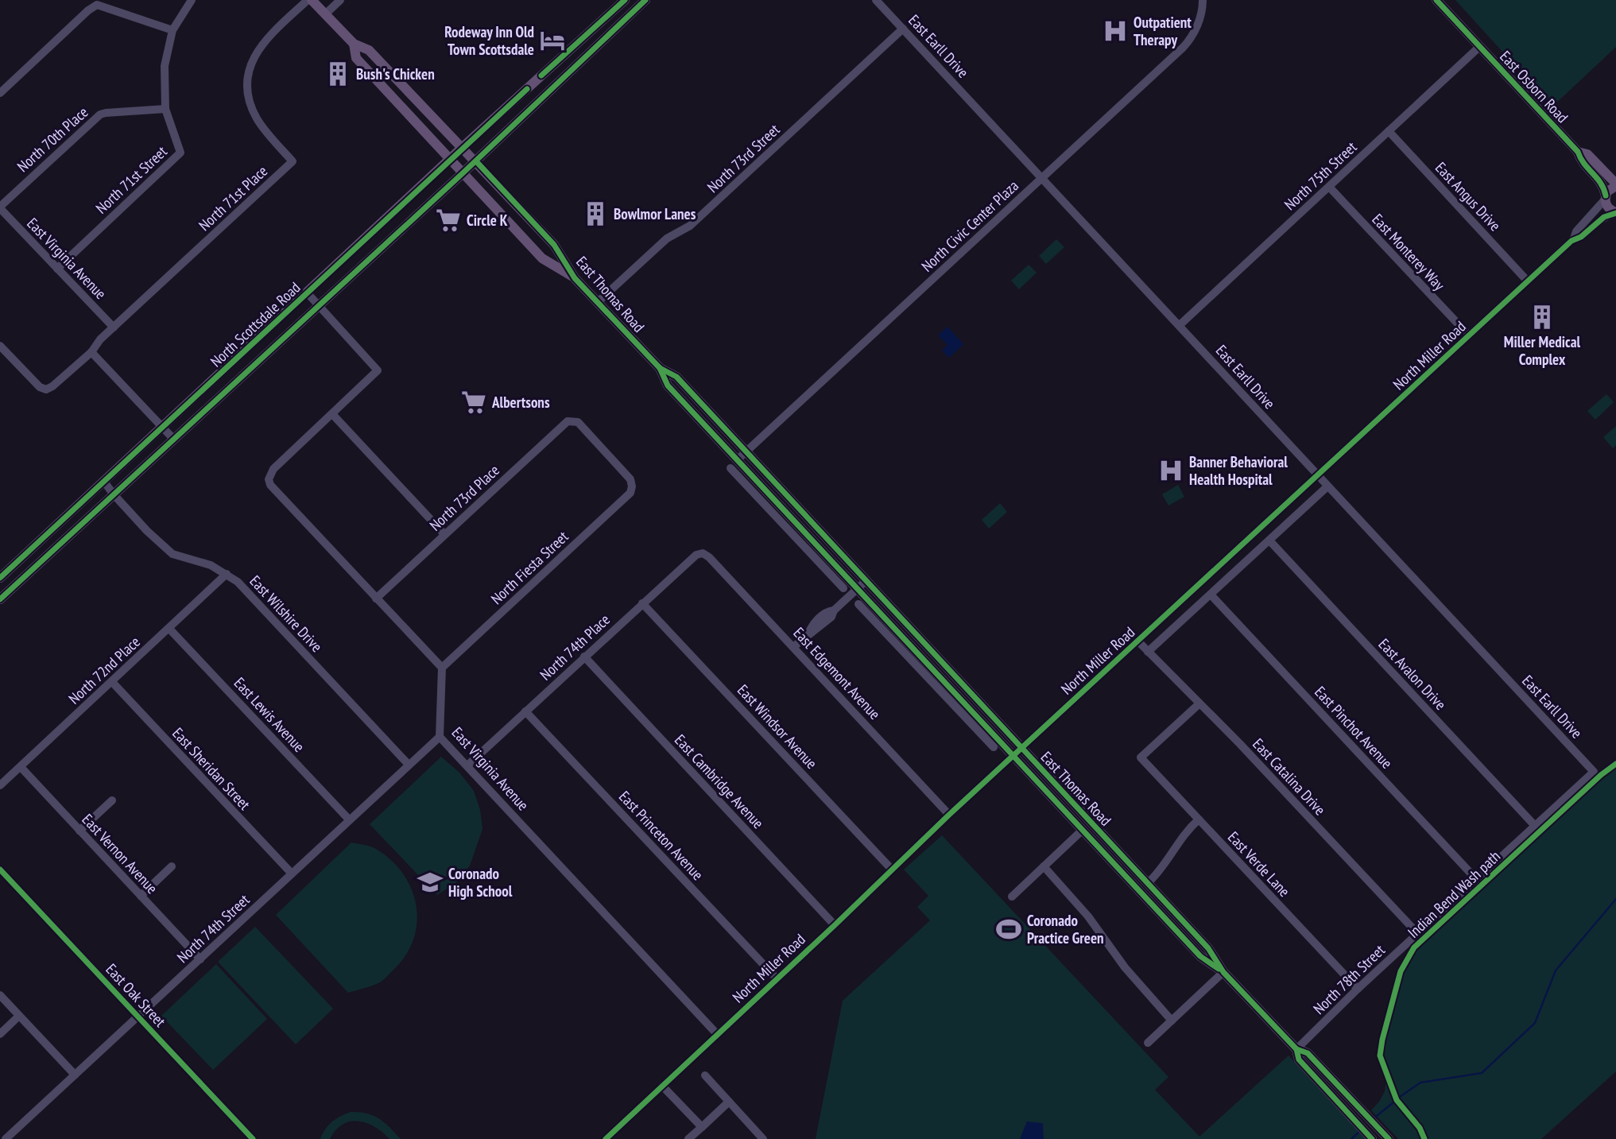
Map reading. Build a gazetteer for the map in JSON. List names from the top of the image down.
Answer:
{
  "streets": {
    "main road": ["East Osborn Road", "East Thomas Road", "North Scottsdale Road"],
    "street": [
      "East Earll Drive",
      "North 70th Place",
      "North 73rd Street",
      "North 75th Street",
      "North 71st Street",
      "East Angus Drive",
      "North 71st Place",
      "North Civic Center Plaza",
      "East Monterey Way",
      "East Virginia Avenue",
      "North Miller Road",
      "North 73rd Place",
      "North Fiesta Street",
      "East Wilshire Drive",
      "North 74th Place",
      "North 72nd Place",
      "East Edgemont Avenue",
      "East Avalon Drive",
      "East Lewis Avenue",
      "East Windsor Avenue",
      "East Pinchot Avenue",
      "East Sheridan Street",
      "East Catalina Drive",
      "East Cambridge Avenue",
      "East Princeton Avenue",
      "East Vernon Avenue",
      "East Verde Lane",
      "North 74th Street",
      "North 78th Street",
      "East Oak Street"
    ],
    "cycle path": ["Indian Bend Wash path"]
  },
  "crossings": [
    ["East Earll Drive", "North 73rd Street"],
    ["East Earll Drive", "North 75th Street"],
    ["East Earll Drive", "North Civic Center Plaza"],
    ["East Earll Drive", "North Miller Road"],
    ["East Earll Drive", "North 78th Street"],
    ["East Osborn Road", "North 75th Street"],
    ["East Osborn Road", "North Miller Road"],
    ["North 70th Place", "North 71st Street"],
    ["North 70th Place", "East Virginia Avenue"],
    ["North 73rd Street", "East Thomas Road"],
    ["North 75th Street", "East Angus Drive"],
    ["North 75th Street", "East Monterey Way"],
    ["North 71st Street", "East Virginia Avenue"],
    ["East Angus Drive", "North Miller Road"],
    ["North 71st Place", "East Virginia Avenue"],
    ["North 71st Place", "East Thomas Road"],
    ["North Civic Center Plaza", "East Thomas Road"],
    ["East Monterey Way", "North Miller Road"],
    ["East Virginia Avenue", "North Miller Road"],
    ["East Virginia Avenue", "North Fiesta Street"],
    ["East Virginia Avenue", "North 74th Place"],
    ["East Virginia Avenue", "North 74th Street"],
    ["East Thomas Road", "North Scottsdale Road"],
    ["East Thomas Road", "North Miller Road"],
    ["East Thomas Road", "North 78th Street"],
    ["North Scottsdale Road", "East Wilshire Drive"],
    ["North Miller Road", "East Edgemont Avenue"],
    ["North Miller Road", "East Avalon Drive"],
    ["North Miller Road", "East Windsor Avenue"],
    ["North Miller Road", "East Pinchot Avenue"],
    ["North Miller Road", "East Catalina Drive"],
    ["North Miller Road", "East Cambridge Avenue"],
    ["North Miller Road", "East Princeton Avenue"],
    ["North 73rd Place", "North Fiesta Street"],
    ["East Wilshire Drive", "North 72nd Place"],
    ["East Wilshire Drive", "North 74th Street"],
    ["North 74th Place", "East Edgemont Avenue"],
    ["North 74th Place", "East Windsor Avenue"],
    ["North 74th Place", "East Cambridge Avenue"],
    ["North 74th Place", "East Princeton Avenue"],
    ["North 72nd Place", "East Lewis Avenue"],
    ["North 72nd Place", "East Sheridan Street"],
    ["North 72nd Place", "East Vernon Avenue"],
    ["East Avalon Drive", "North 78th Street"],
    ["East Lewis Avenue", "North 74th Street"],
    ["East Pinchot Avenue", "North 78th Street"],
    ["East Sheridan Street", "North 74th Street"],
    ["East Catalina Drive", "East Verde Lane"],
    ["East Catalina Drive", "North 78th Street"],
    ["East Vernon Avenue", "North 74th Street"],
    ["East Verde Lane", "North 78th Street"],
    ["North 74th Street", "East Oak Street"]
  ],
  "places": {
    "hospital": ["Outpatient Therapy", "Banner Behavioral Health Hospital"],
    "hotel": ["Rodeway Inn Old Town Scottsdale"],
    "building": ["Bush's Chicken", "Bowlmor Lanes", "Miller Medical Complex"],
    "supermarket": ["Circle K", "Albertsons"],
    "school or university": ["Coronado High School"],
    "sports": ["Coronado Practice Green"]
  }
}
